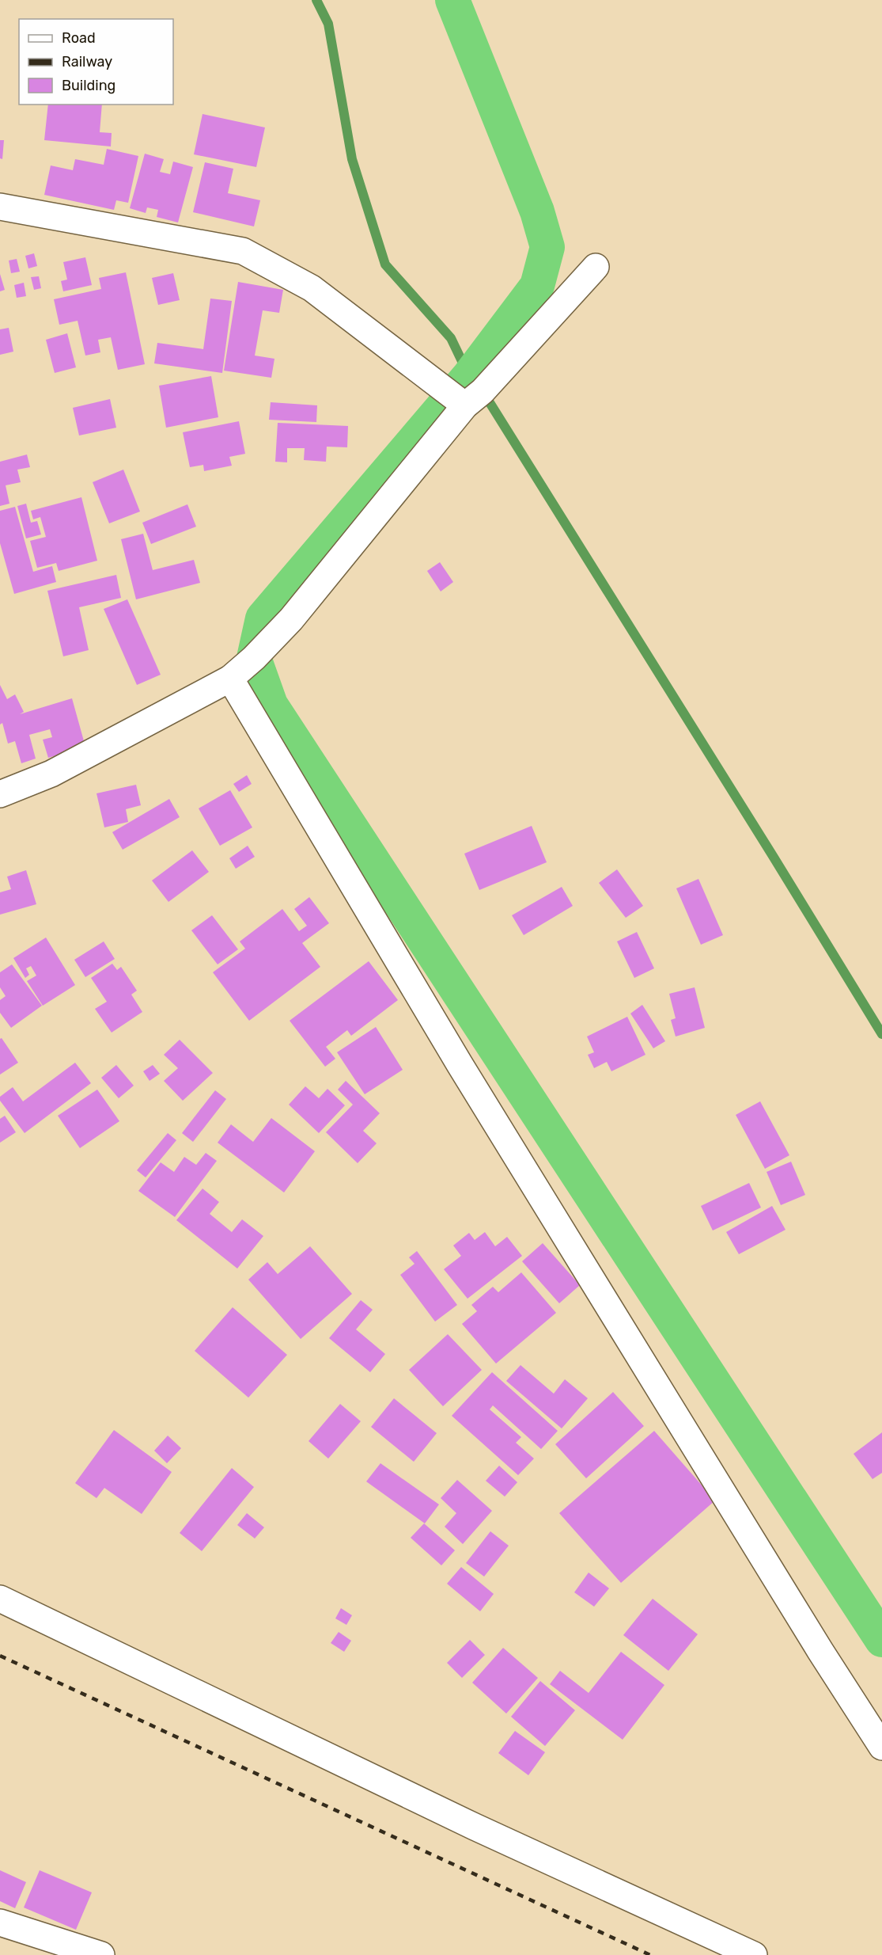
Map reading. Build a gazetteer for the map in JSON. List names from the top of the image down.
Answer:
{
  "legend": ["Road", "Railway", "Building"]
}
